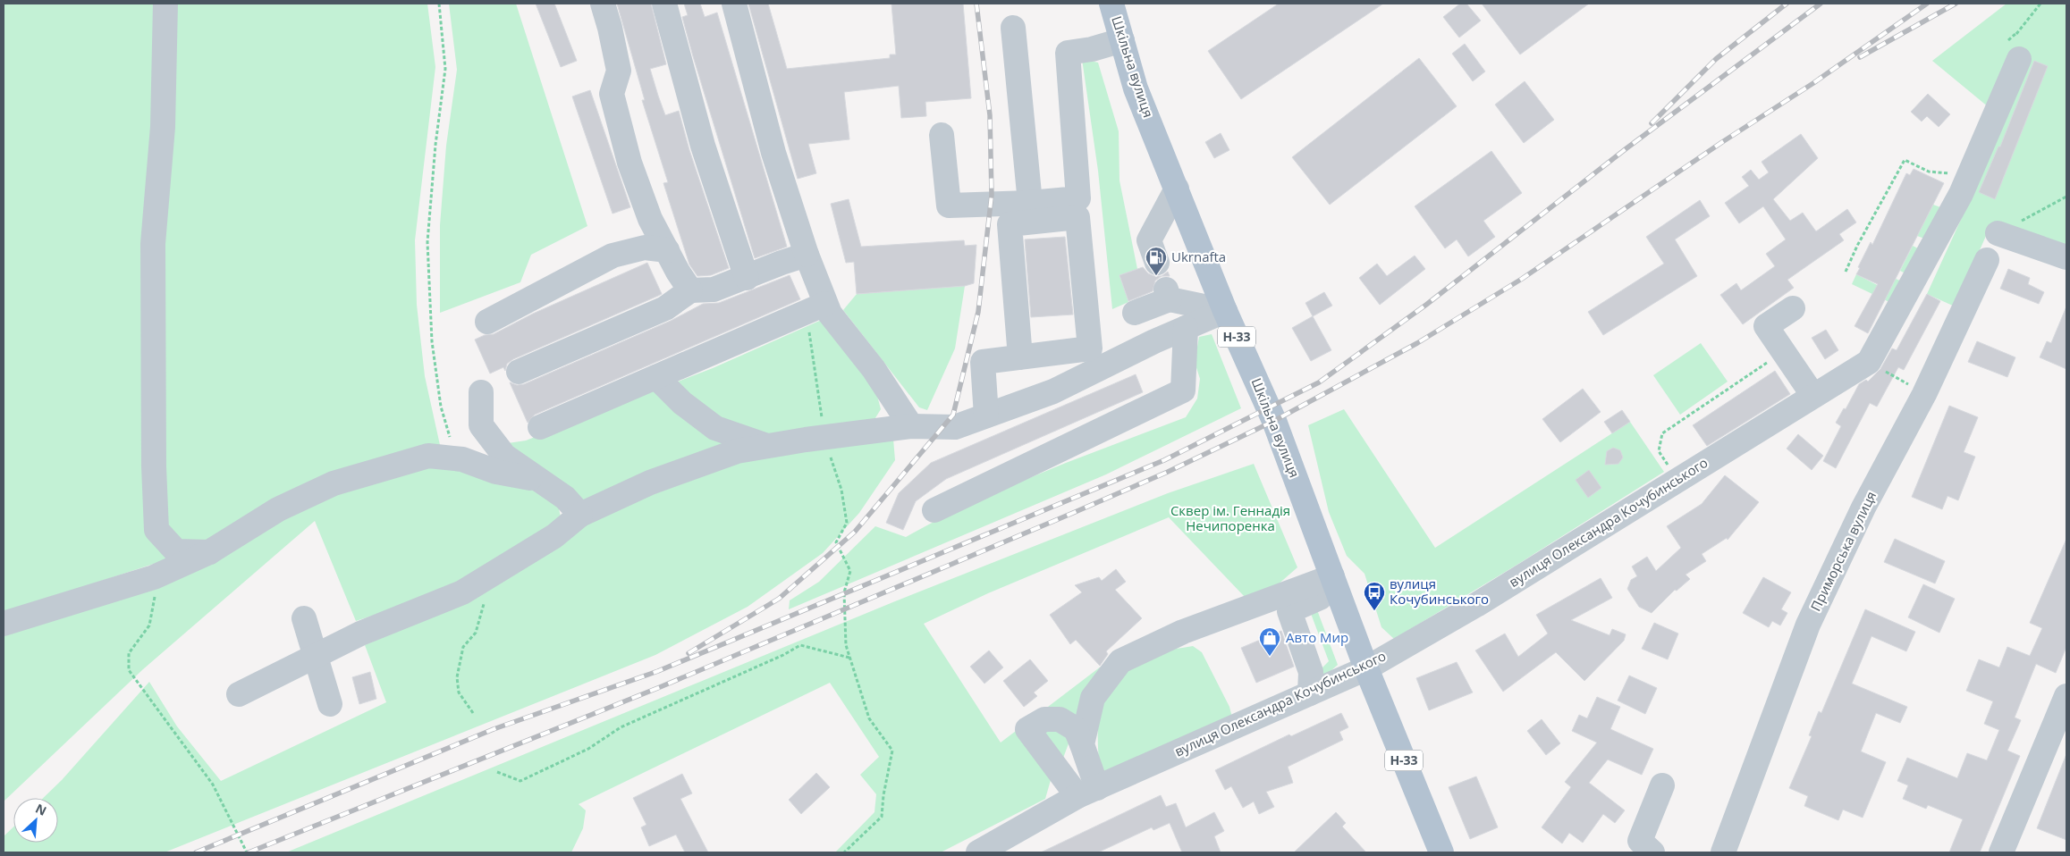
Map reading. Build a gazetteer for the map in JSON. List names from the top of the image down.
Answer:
{
  "streets": {
    "main road": ["Шкільна вулиця", "Н-33"],
    "street": ["вулиця Олександра Кочубинського", "Приморська вулиця"]
  },
  "crossings": [
    ["Шкільна вулиця", "вулиця Олександра Кочубинського"]
  ],
  "parks": ["Сквер ім. Геннадія Нечипоренка"],
  "places": {
    "fuel station": ["Ukrnafta"],
    "bus stop": ["вулиця Кочубинського"],
    "shop": ["Авто Мир"]
  },
  "north": "top right"
}
